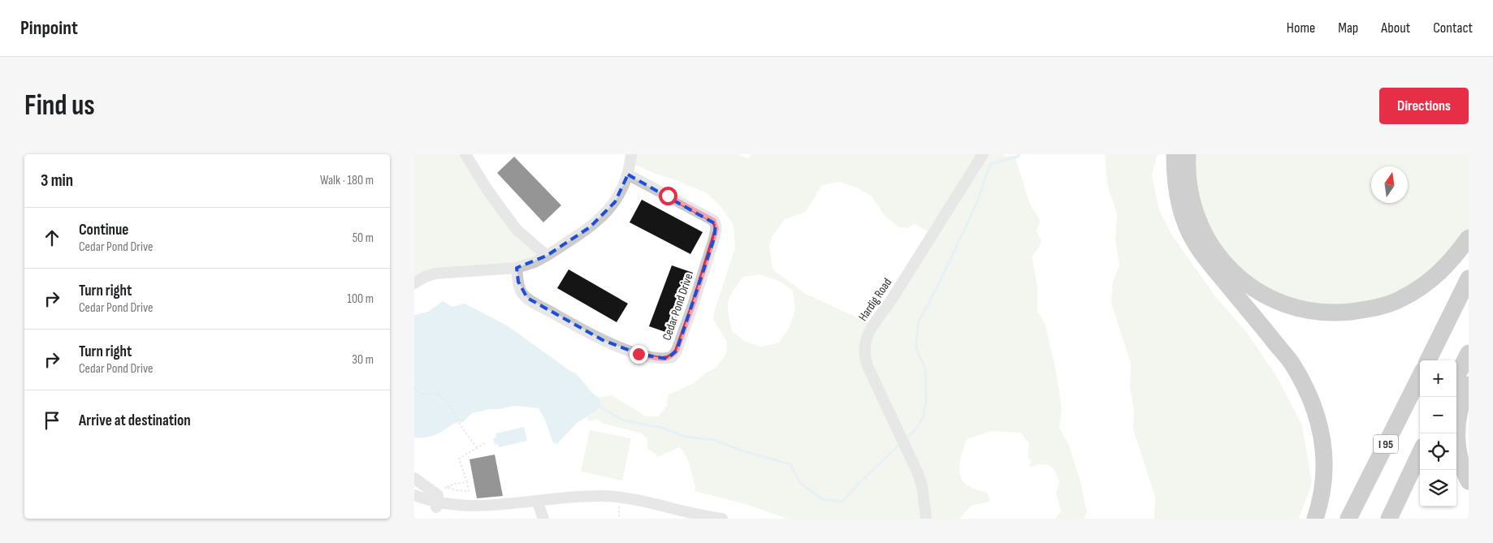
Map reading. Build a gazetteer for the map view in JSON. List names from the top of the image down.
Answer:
{
  "streets": {
    "highway": ["I 95"],
    "street": ["Hardig Road", "Cedar Pond Drive"]
  },
  "north": "top",
  "page": {
    "header": "Pinpoint",
    "nav": [
      "Home",
      "Map",
      "About",
      "Contact"
    ],
    "buttons": "Directions",
    "title": "Find us",
    "heading": ["3 min", "Walk · 180 m"],
    "list": [
      ["Continue", "Cedar Pond Drive", "50 m"],
      ["Turn right", "Cedar Pond Drive", "100 m"],
      ["Turn right", "Cedar Pond Drive", "30 m"],
      "Arrive at destination"
    ],
    "map_buttons": ["+", "−"]
  }
}
